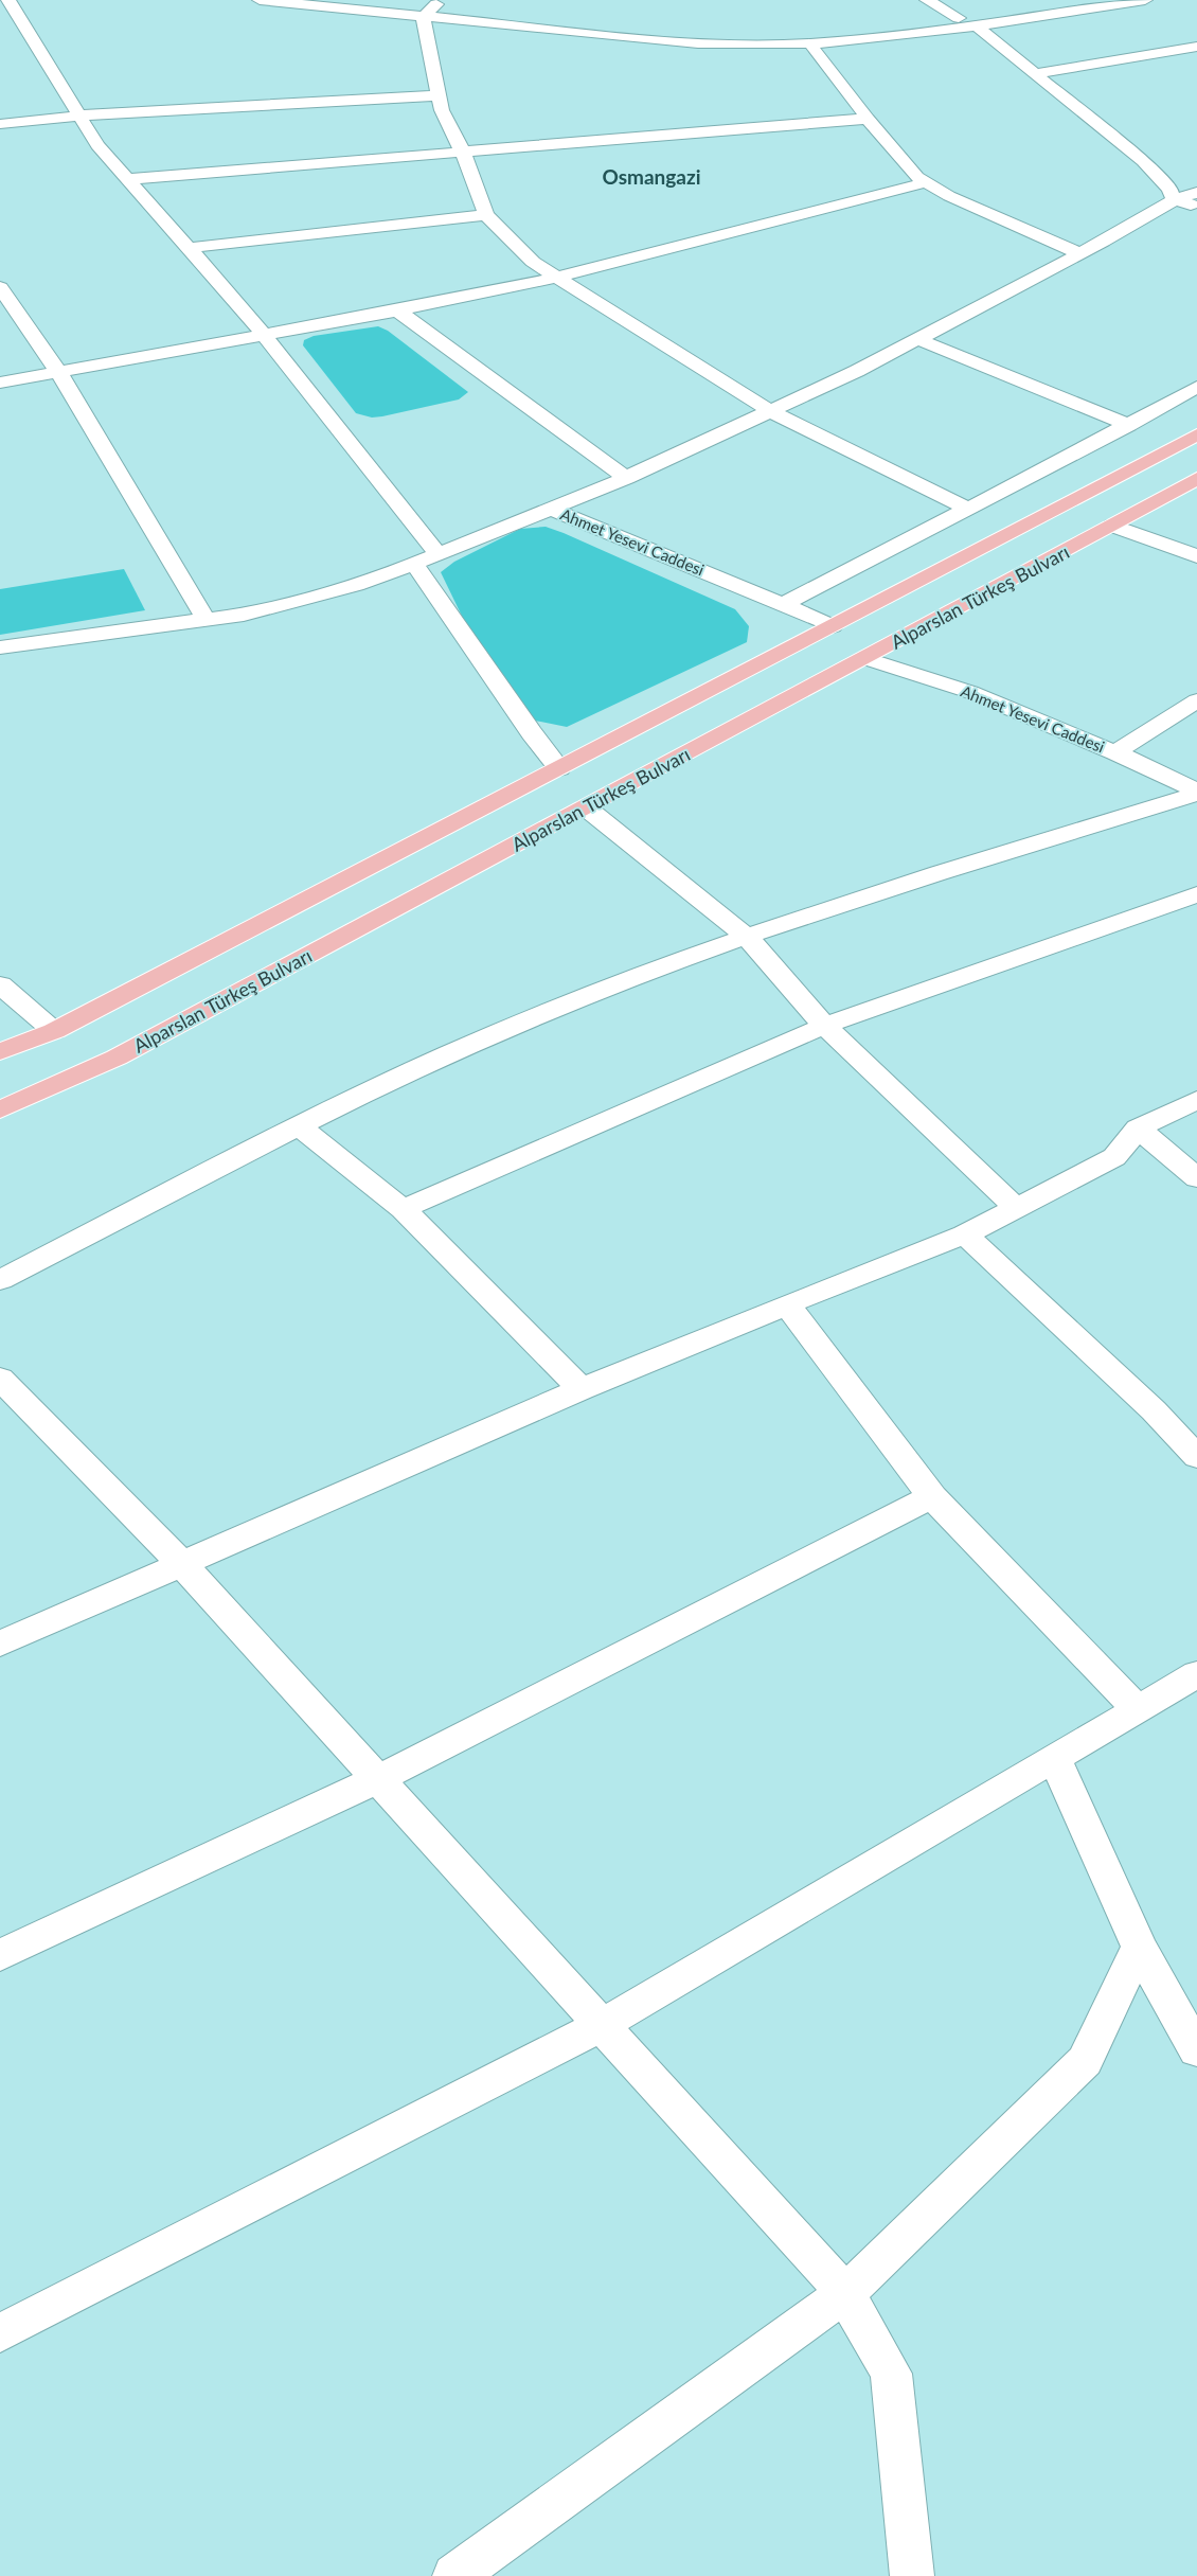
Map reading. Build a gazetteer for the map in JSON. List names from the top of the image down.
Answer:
{
  "streets": {
    "main road": ["Alparslan Türkeş Bulvarı"],
    "street": ["Ahmet Yesevi Caddesi"]
  },
  "crossings": [
    ["Ahmet Yesevi Caddesi", "Alparslan Türkeş Bulvarı"]
  ],
  "districts": ["Osmangazi"]
}
